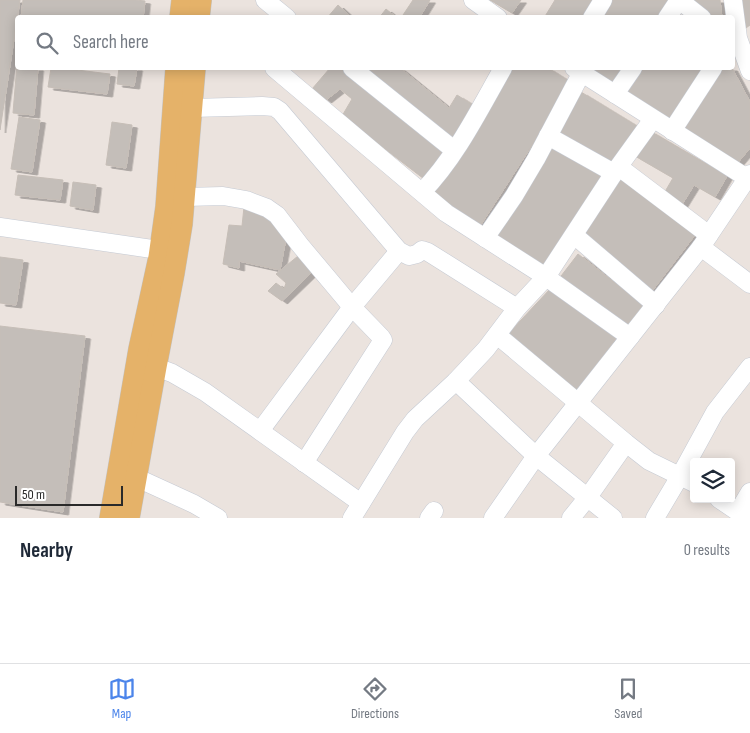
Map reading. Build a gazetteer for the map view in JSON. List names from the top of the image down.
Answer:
{
  "scale_bar": "50 m",
  "page": {
    "search": "Search here",
    "scale": "50 m",
    "heading": ["Nearby", "0 results"],
    "nav": ["Map", "Directions", "Saved"]
  }
}
